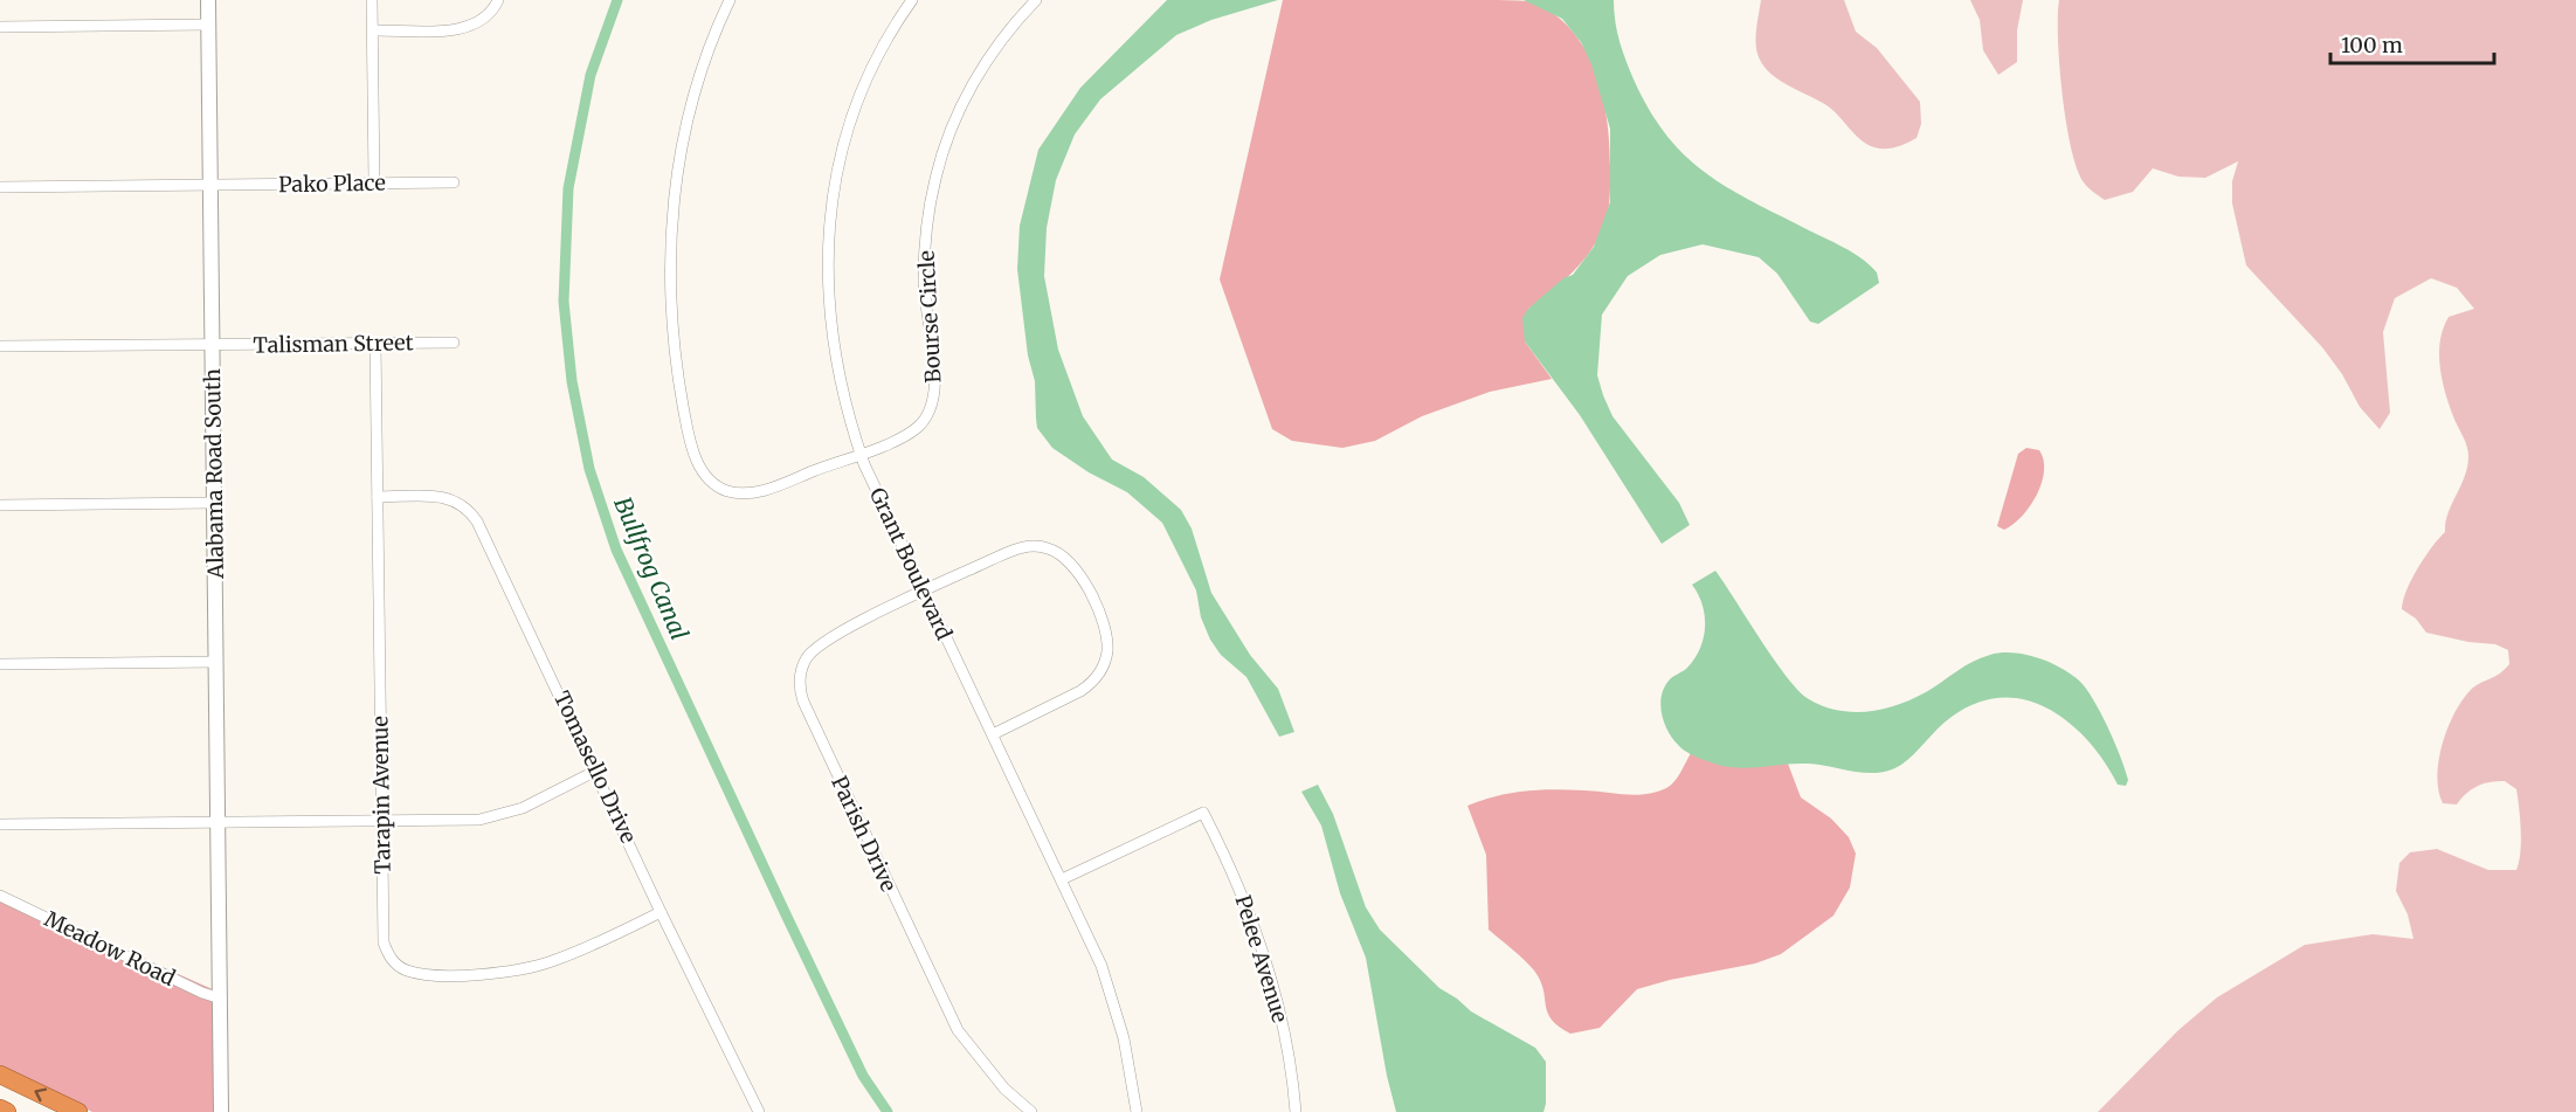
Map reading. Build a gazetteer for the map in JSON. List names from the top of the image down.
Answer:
{
  "streets": {
    "street": [
      "Pako Place",
      "Bourse Circle",
      "Talisman Street",
      "Alabama Road South",
      "Grant Boulevard",
      "Tomasello Drive",
      "Tarapin Avenue",
      "Parish Drive",
      "Meadow Road",
      "Pelee Avenue"
    ]
  },
  "crossings": [
    ["Pako Place", "Alabama Road South"],
    ["Bourse Circle", "Grant Boulevard"],
    ["Talisman Street", "Alabama Road South"],
    ["Talisman Street", "Tarapin Avenue"],
    ["Alabama Road South", "Meadow Road"],
    ["Grant Boulevard", "Parish Drive"],
    ["Grant Boulevard", "Pelee Avenue"],
    ["Tomasello Drive", "Tarapin Avenue"]
  ],
  "water": ["Bullfrog Canal"],
  "scale_bar": "100 m"
}
